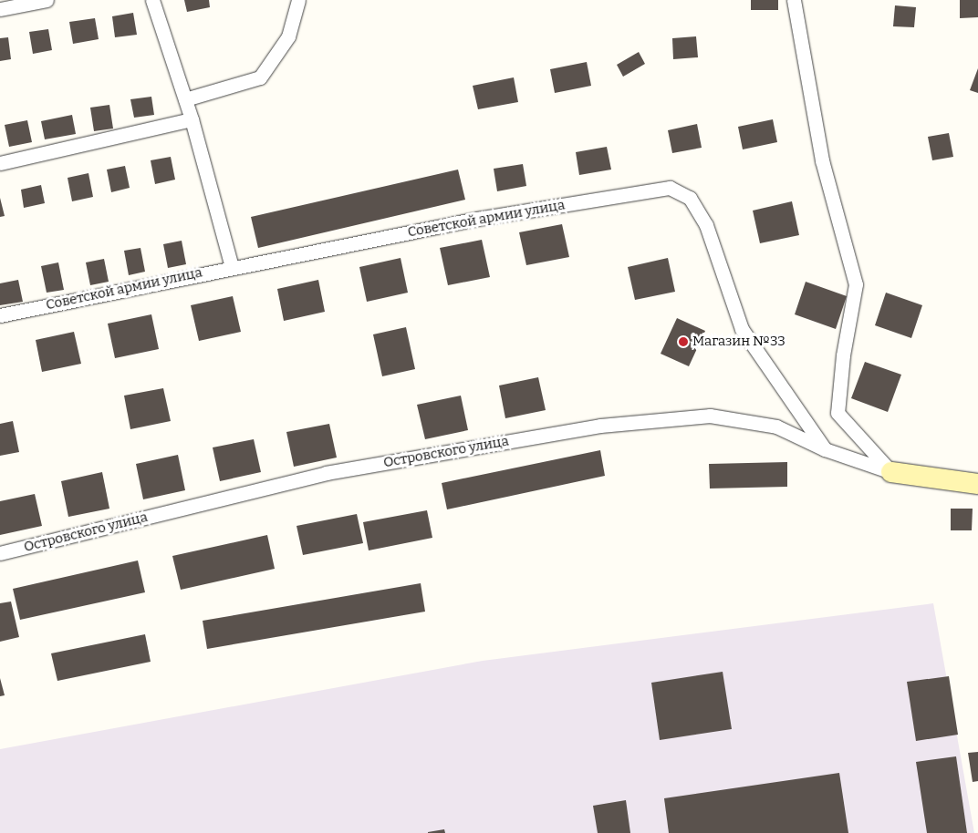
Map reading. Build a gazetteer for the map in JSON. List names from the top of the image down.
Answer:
{
  "streets": {
    "street": ["Советской армии улица", "Островского улица"]
  },
  "crossings": [
    ["Советской армии улица", "Островского улица"]
  ],
  "places": ["Магазин №33"]
}
